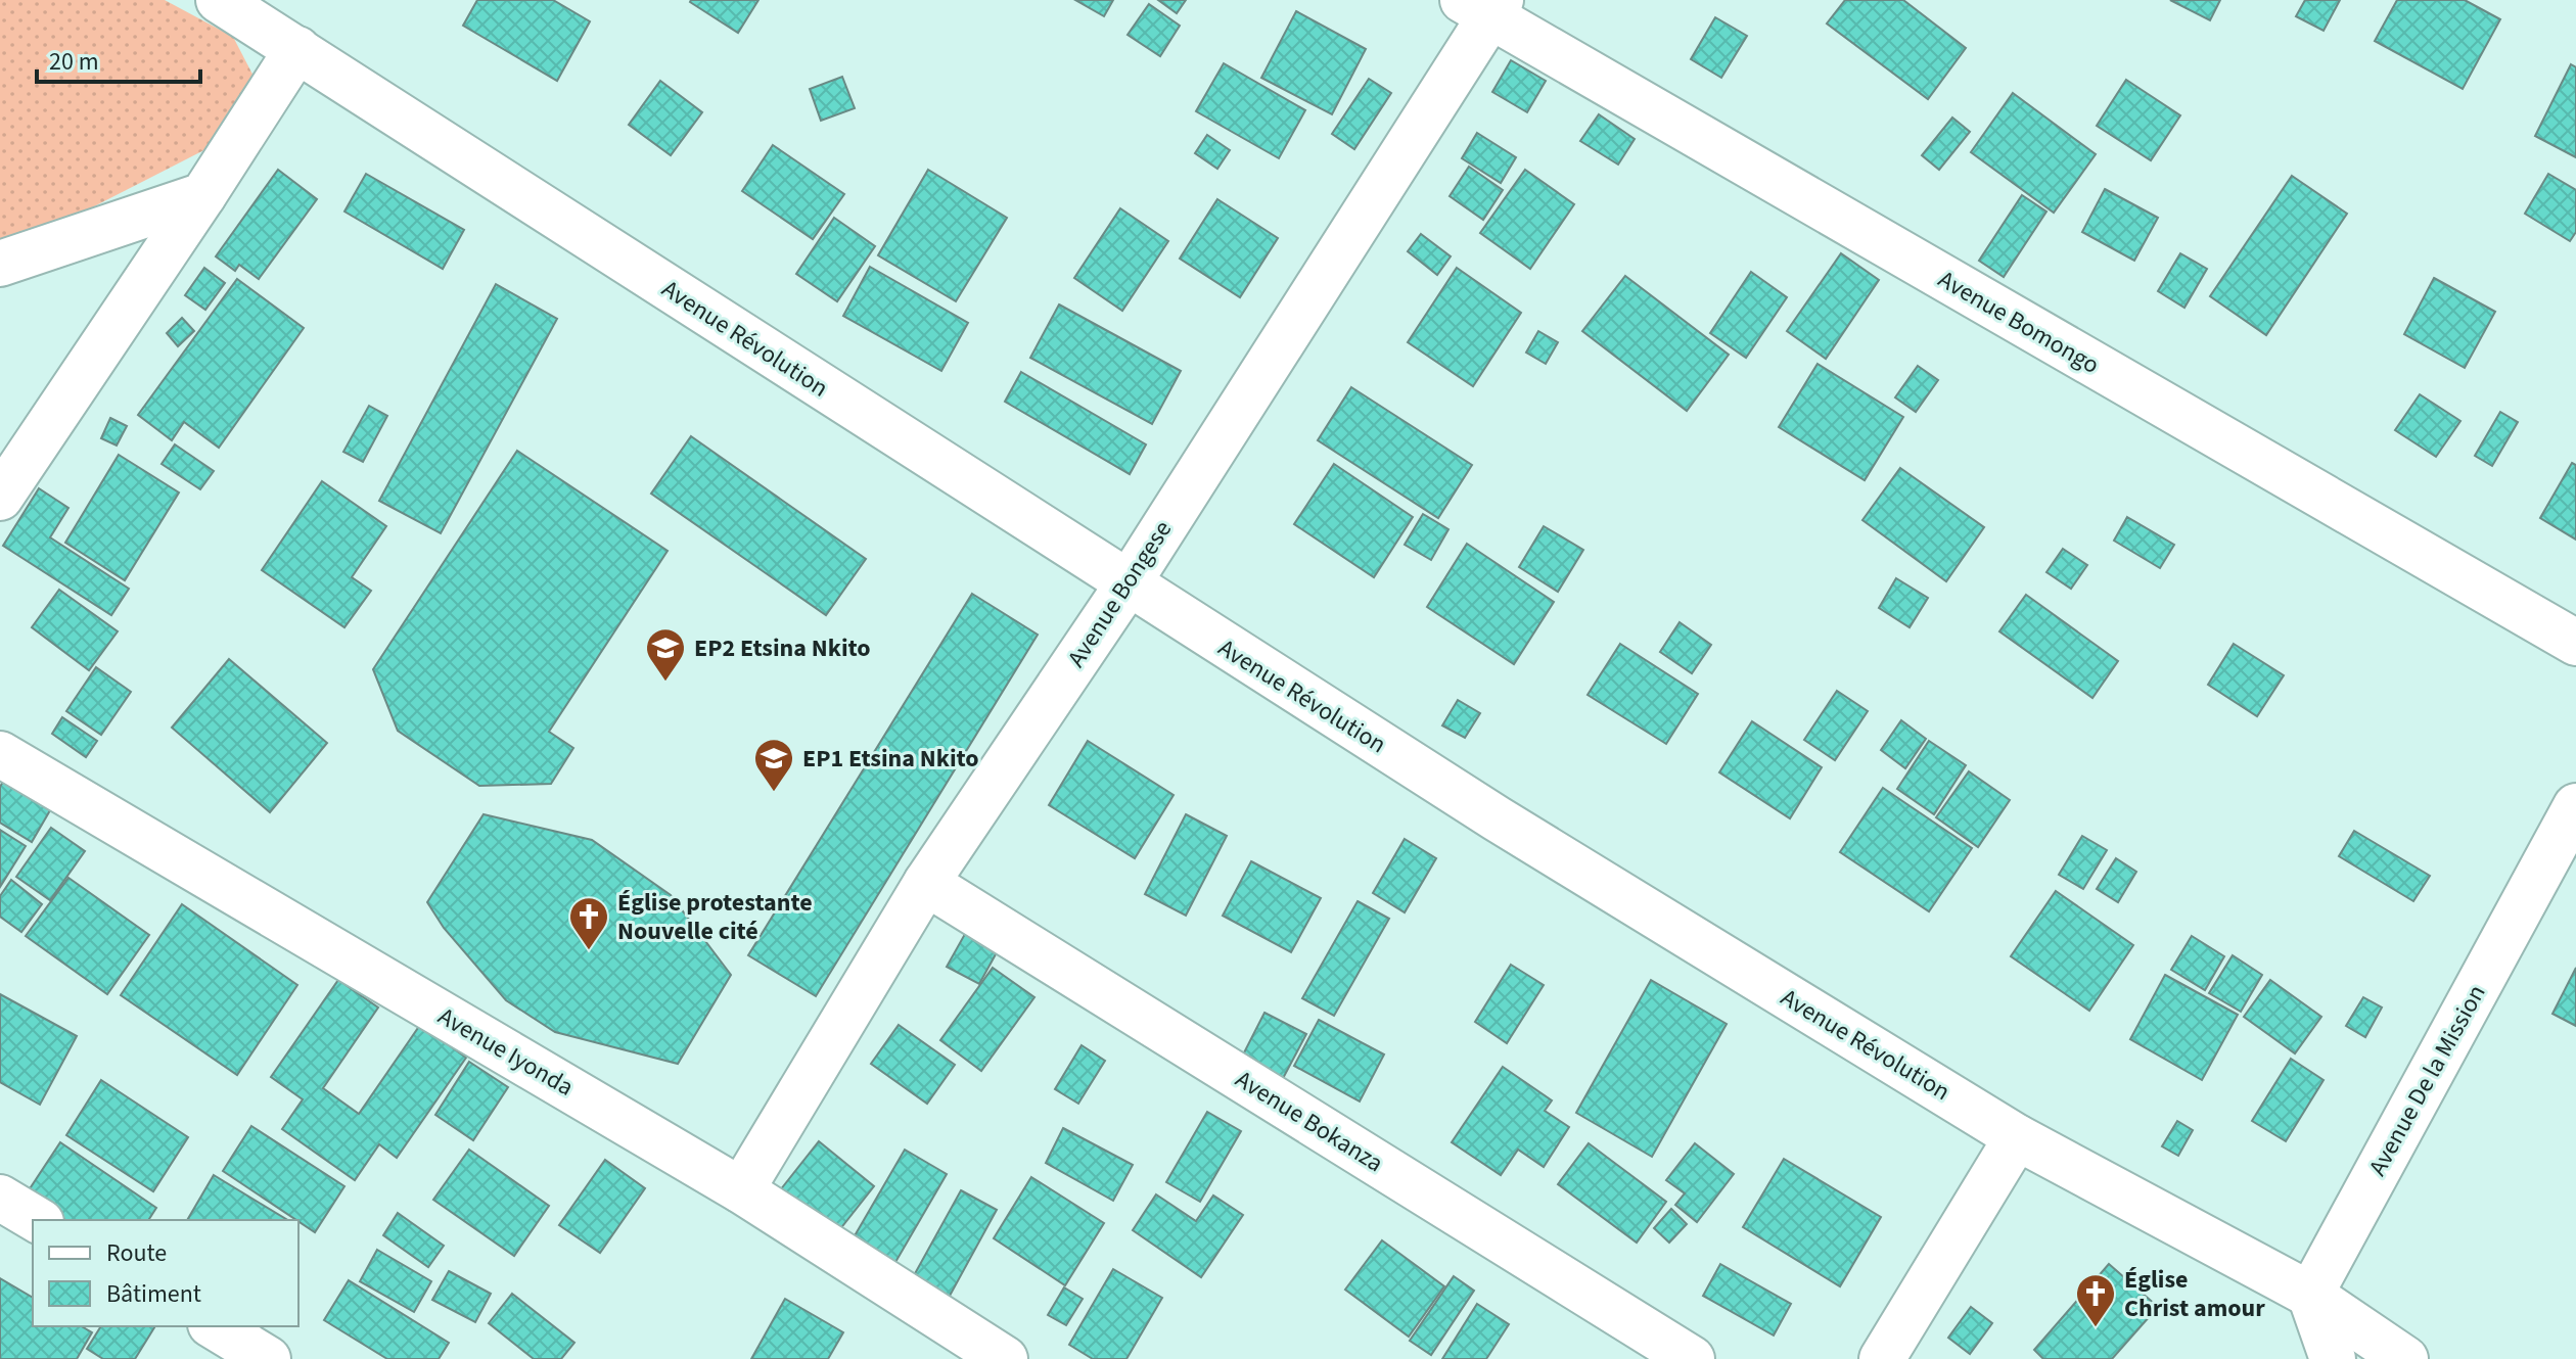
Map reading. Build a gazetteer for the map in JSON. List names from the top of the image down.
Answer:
{
  "streets": {
    "street": [
      "Avenue Bomongo",
      "Avenue Révolution",
      "Avenue Bongese",
      "Avenue Iyonda",
      "Avenue De la Mission",
      "Avenue Bokanza"
    ]
  },
  "crossings": [
    ["Avenue Bomongo", "Avenue Bongese"],
    ["Avenue Révolution", "Avenue Bongese"],
    ["Avenue Révolution", "Avenue De la Mission"],
    ["Avenue Bongese", "Avenue Iyonda"],
    ["Avenue Bongese", "Avenue Bokanza"]
  ],
  "places": {
    "school or university": ["EP2 Etsina Nkito", "EP1 Etsina Nkito"],
    "church": ["Église protestante Nouvelle cité", "Église Christ amour"]
  },
  "legend": ["Route", "Bâtiment"],
  "scale_bar": "20 m"
}
